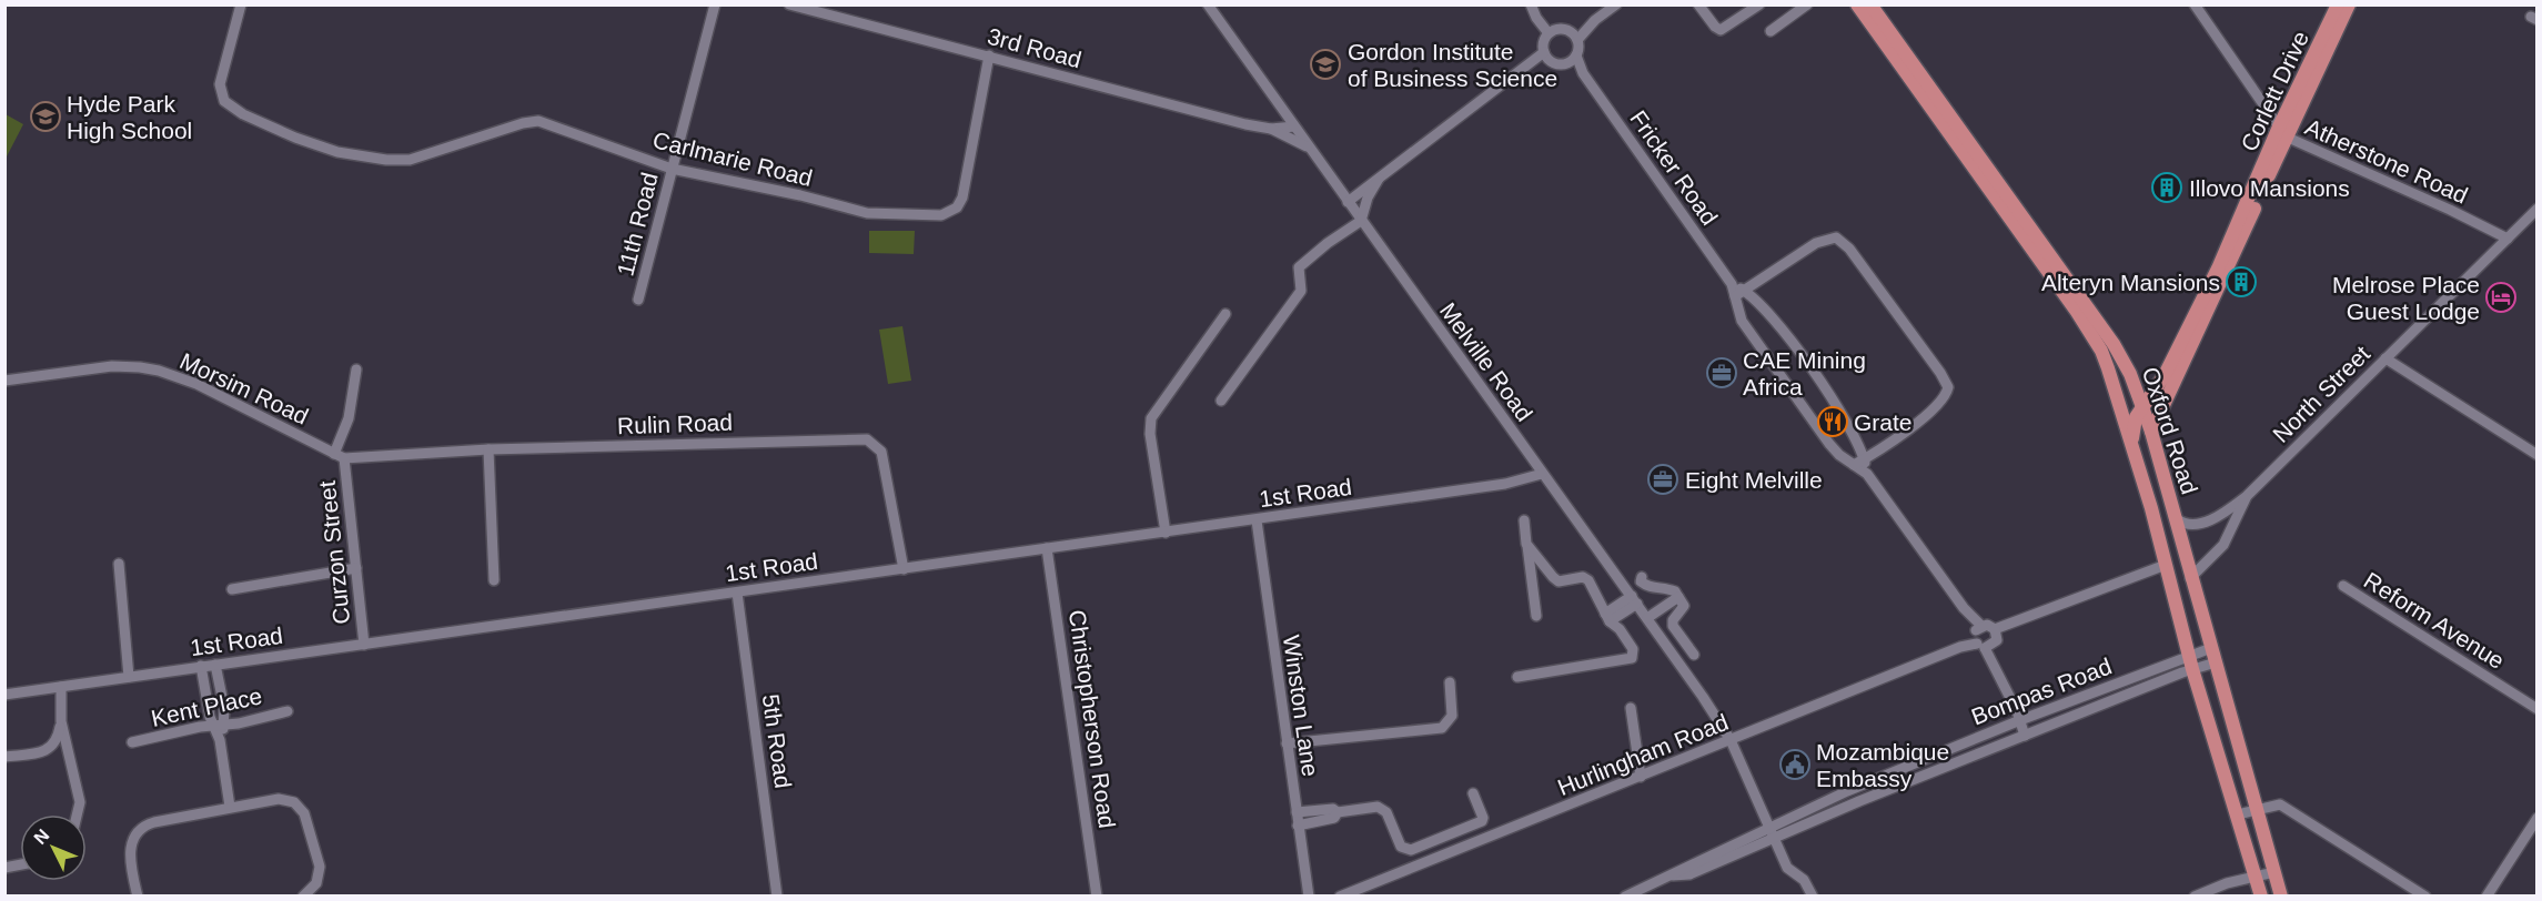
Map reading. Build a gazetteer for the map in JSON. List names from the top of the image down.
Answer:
{
  "streets": {
    "main road": ["Corlett Drive", "Oxford Road"],
    "street": [
      "3rd Road",
      "Carlmarie Road",
      "Atherstone Road",
      "Fricker Road",
      "11th Road",
      "Melville Road",
      "Morsim Road",
      "North Street",
      "Rulin Road",
      "1st Road",
      "Curzon Street",
      "Reform Avenue",
      "Bompas Road",
      "Winston Lane",
      "Kent Place",
      "Christopherson Road",
      "5th Road",
      "Hurlingham Road"
    ]
  },
  "crossings": [
    ["3rd Road", "Carlmarie Road"],
    ["3rd Road", "Melville Road"],
    ["Corlett Drive", "Atherstone Road"],
    ["Corlett Drive", "Oxford Road"],
    ["Carlmarie Road", "11th Road"],
    ["Atherstone Road", "North Street"],
    ["Fricker Road", "Bompas Road"],
    ["Fricker Road", "Hurlingham Road"],
    ["Melville Road", "1st Road"],
    ["Melville Road", "Bompas Road"],
    ["Melville Road", "Hurlingham Road"],
    ["Morsim Road", "Rulin Road"],
    ["Morsim Road", "Curzon Street"],
    ["North Street", "Oxford Road"],
    ["Rulin Road", "1st Road"],
    ["Rulin Road", "Curzon Street"],
    ["Oxford Road", "Bompas Road"],
    ["Oxford Road", "Hurlingham Road"],
    ["1st Road", "Curzon Street"],
    ["1st Road", "Winston Lane"],
    ["1st Road", "Christopherson Road"],
    ["1st Road", "5th Road"]
  ],
  "places": {
    "school or university": ["Gordon Institute of Business Science", "Hyde Park High School"],
    "building": ["Illovo Mansions", "Alteryn Mansions"],
    "hotel": ["Melrose Place Guest Lodge"],
    "office": ["CAE Mining Africa", "Eight Melville"],
    "restaurant": ["Grate"],
    "public building": ["Mozambique Embassy"]
  },
  "north": "top left"
}
